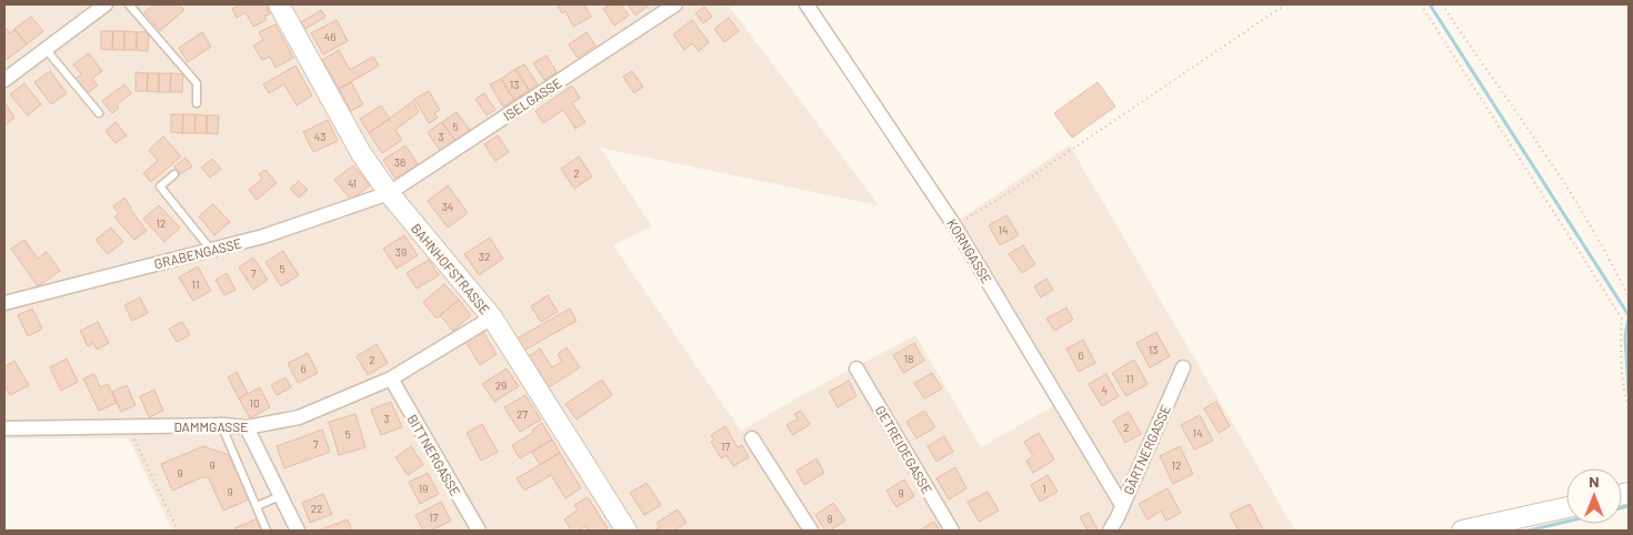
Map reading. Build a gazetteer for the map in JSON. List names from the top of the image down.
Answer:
{
  "streets": {
    "street": [
      "ISELGASSE",
      "KORNGASSE",
      "GRABENGASSE",
      "BAHNHOFSTRASSE",
      "DAMMGASSE",
      "GETREIDEGASSE",
      "GÄRTNERGASSE",
      "BITTNERGASSE"
    ]
  },
  "crossings": [
    ["ISELGASSE", "GRABENGASSE"],
    ["ISELGASSE", "BAHNHOFSTRASSE"],
    ["KORNGASSE", "GÄRTNERGASSE"],
    ["GRABENGASSE", "BAHNHOFSTRASSE"],
    ["BAHNHOFSTRASSE", "DAMMGASSE"],
    ["DAMMGASSE", "BITTNERGASSE"]
  ],
  "house_numbers": [
    "46",
    "13",
    "5",
    "43",
    "3",
    "36",
    "2",
    "41",
    "34",
    "12",
    "14",
    "39",
    "32",
    "5",
    "7",
    "11",
    "13",
    "6",
    "18",
    "2",
    "6",
    "11",
    "29",
    "4",
    "10",
    "27",
    "3",
    "2",
    "14",
    "5",
    "7",
    "17",
    "9",
    "12",
    "9",
    "19",
    "1",
    "9",
    "9",
    "22",
    "17",
    "8"
  ],
  "north": "top"
}
